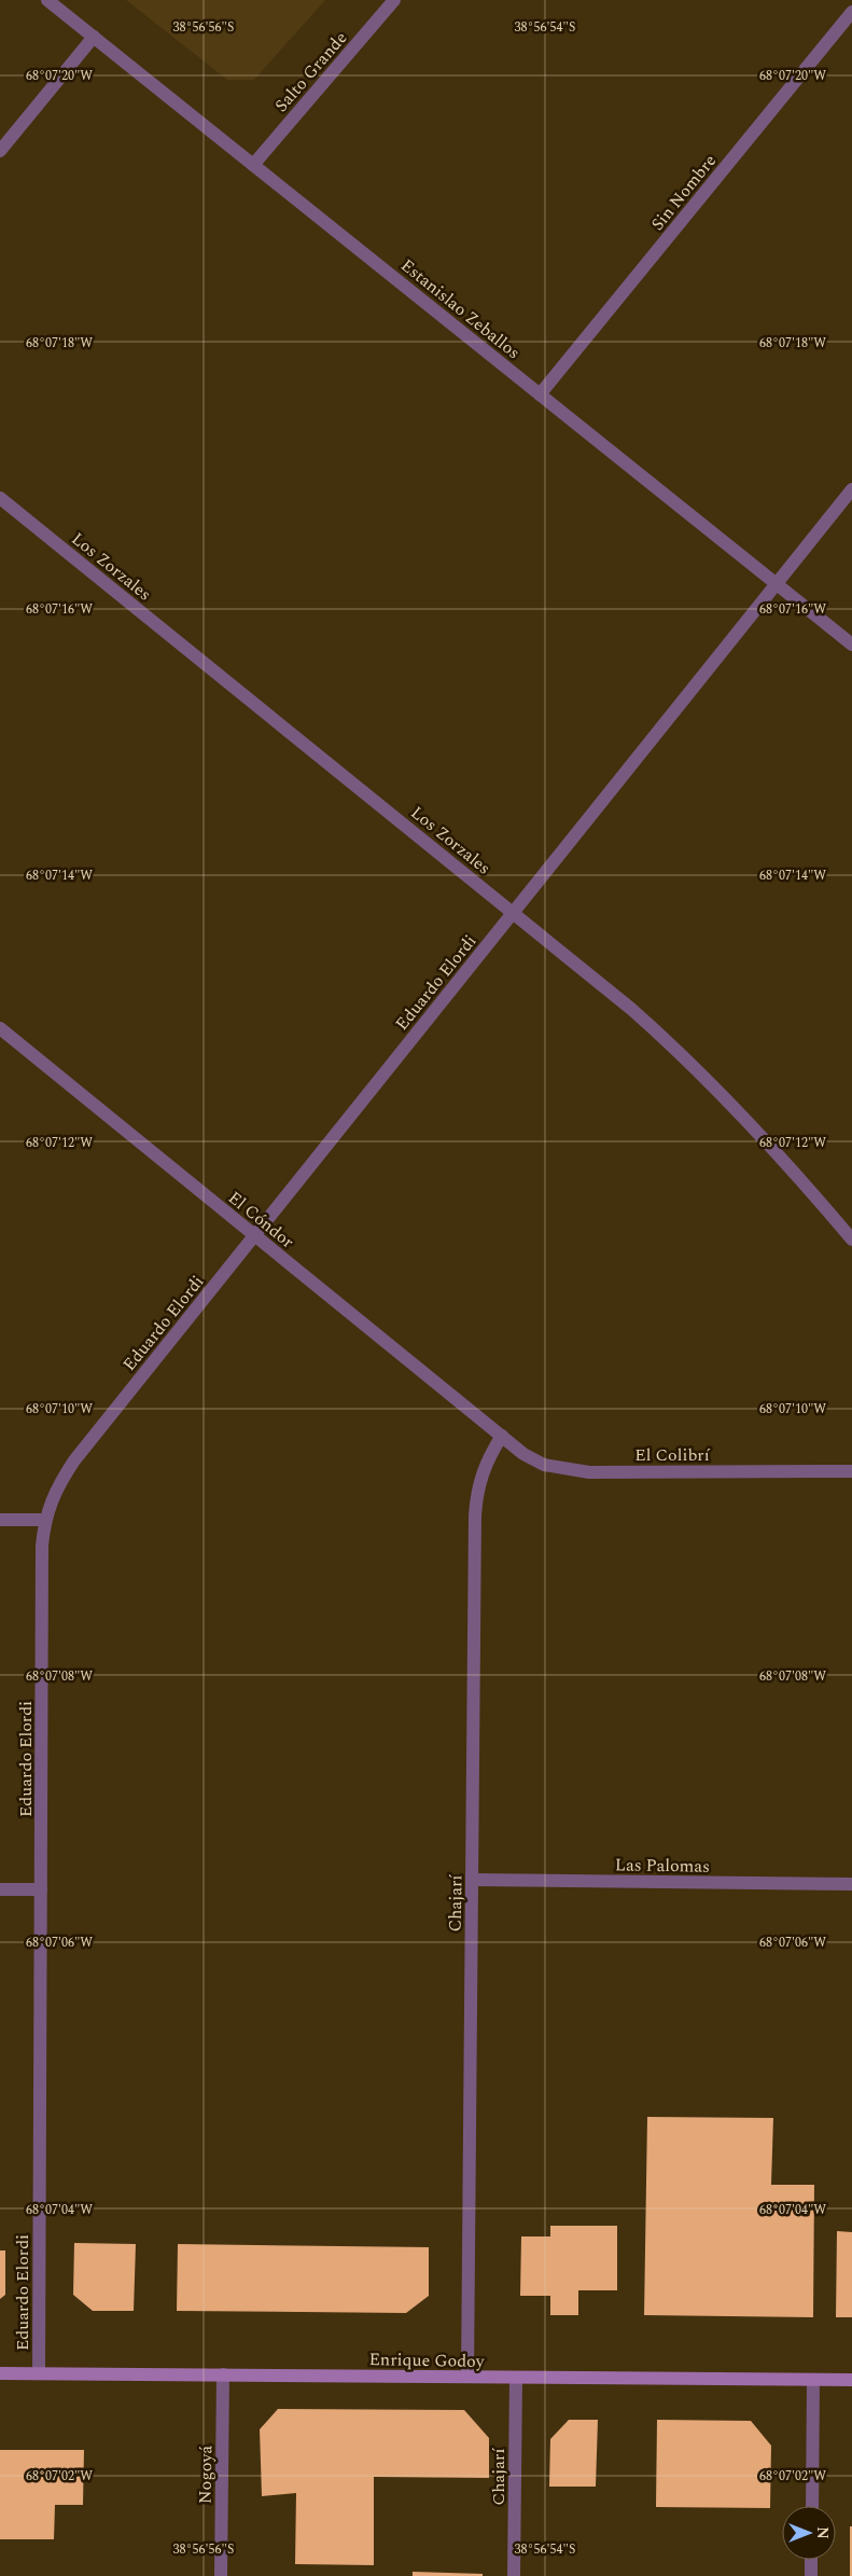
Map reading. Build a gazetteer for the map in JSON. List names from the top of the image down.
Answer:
{
  "streets": {
    "main road": ["Enrique Godoy"],
    "street": [
      "Salto Grande",
      "Sin Nombre",
      "Estanislao Zeballos",
      "Los Zorzales",
      "Eduardo Elordi",
      "El Cóndor",
      "El Colibrí",
      "Las Palomas",
      "Chajarí",
      "Nogoyá"
    ]
  },
  "crossings": [
    ["Salto Grande", "Estanislao Zeballos"],
    ["Sin Nombre", "Estanislao Zeballos"],
    ["Estanislao Zeballos", "Eduardo Elordi"],
    ["Los Zorzales", "Eduardo Elordi"],
    ["Eduardo Elordi", "El Cóndor"],
    ["Eduardo Elordi", "Enrique Godoy"],
    ["El Cóndor", "El Colibrí"],
    ["El Cóndor", "Chajarí"],
    ["El Colibrí", "Chajarí"],
    ["Las Palomas", "Chajarí"],
    ["Chajarí", "Enrique Godoy"],
    ["Enrique Godoy", "Nogoyá"]
  ],
  "north": "right",
  "coordinates": [
    "38°56'56\"S",
    "38°56'54\"S",
    "68°07'20\"W",
    "68°07'18\"W",
    "68°07'16\"W",
    "68°07'14\"W",
    "68°07'12\"W",
    "68°07'10\"W",
    "68°07'08\"W",
    "68°07'06\"W",
    "68°07'04\"W",
    "68°07'02\"W"
  ]
}
